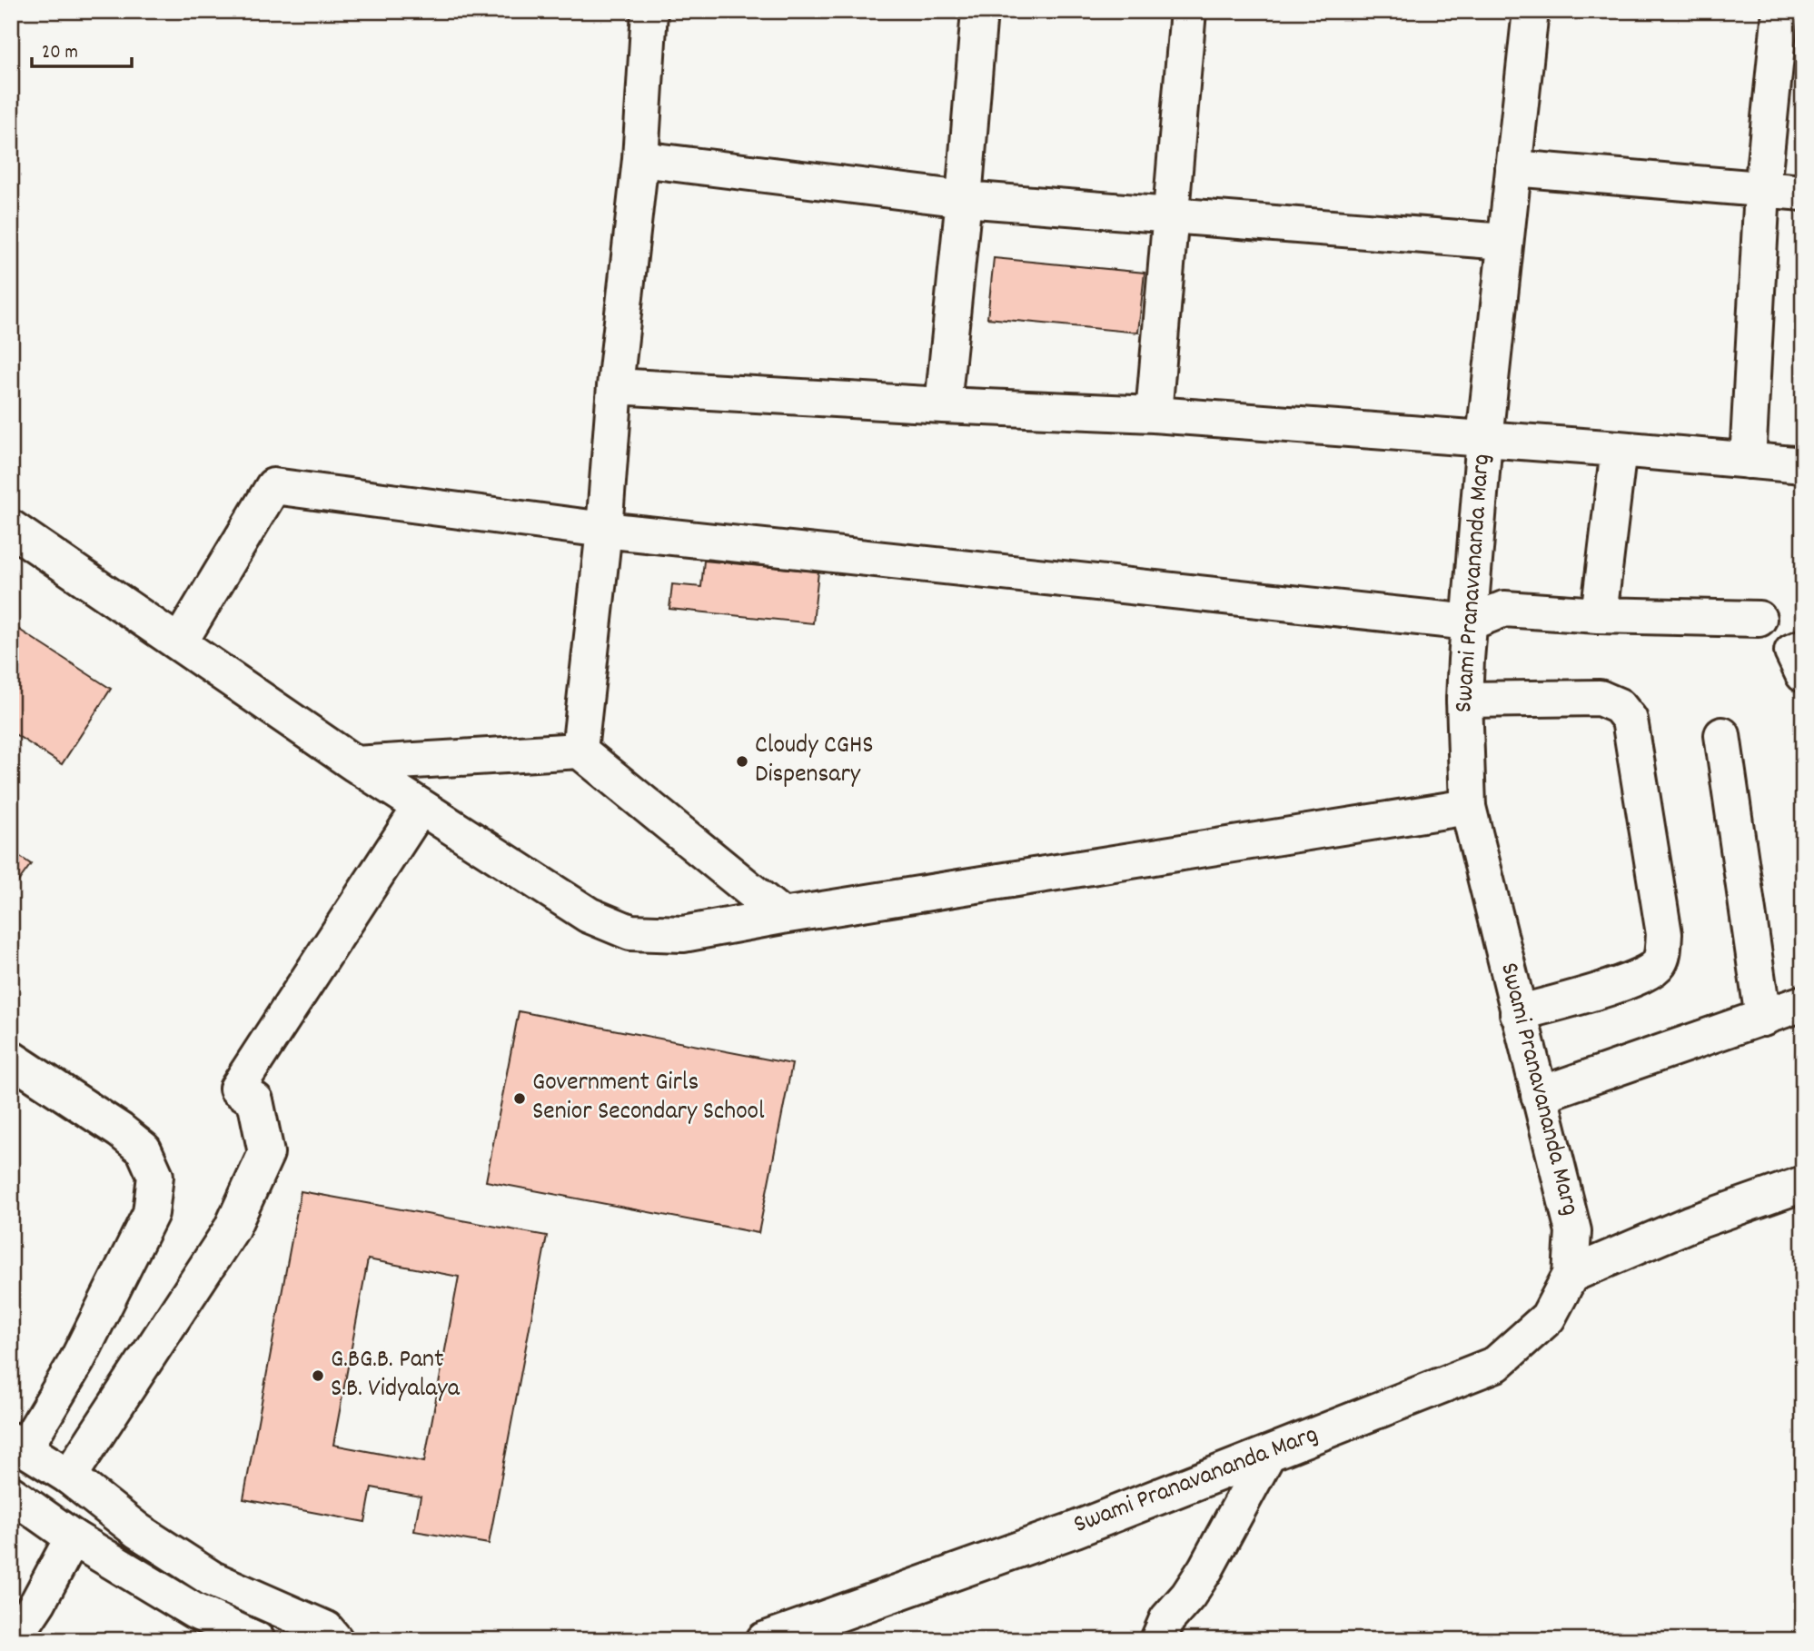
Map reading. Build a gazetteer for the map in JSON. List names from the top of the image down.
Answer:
{
  "streets": {
    "street": ["Swami Pranavananda Marg"]
  },
  "places": ["Cloudy CGHS Dispensary", "Government Girls Senior Secondary School", "G.BG.B. Pant S.B. Vidyalaya"],
  "scale_bar": "20 m"
}
